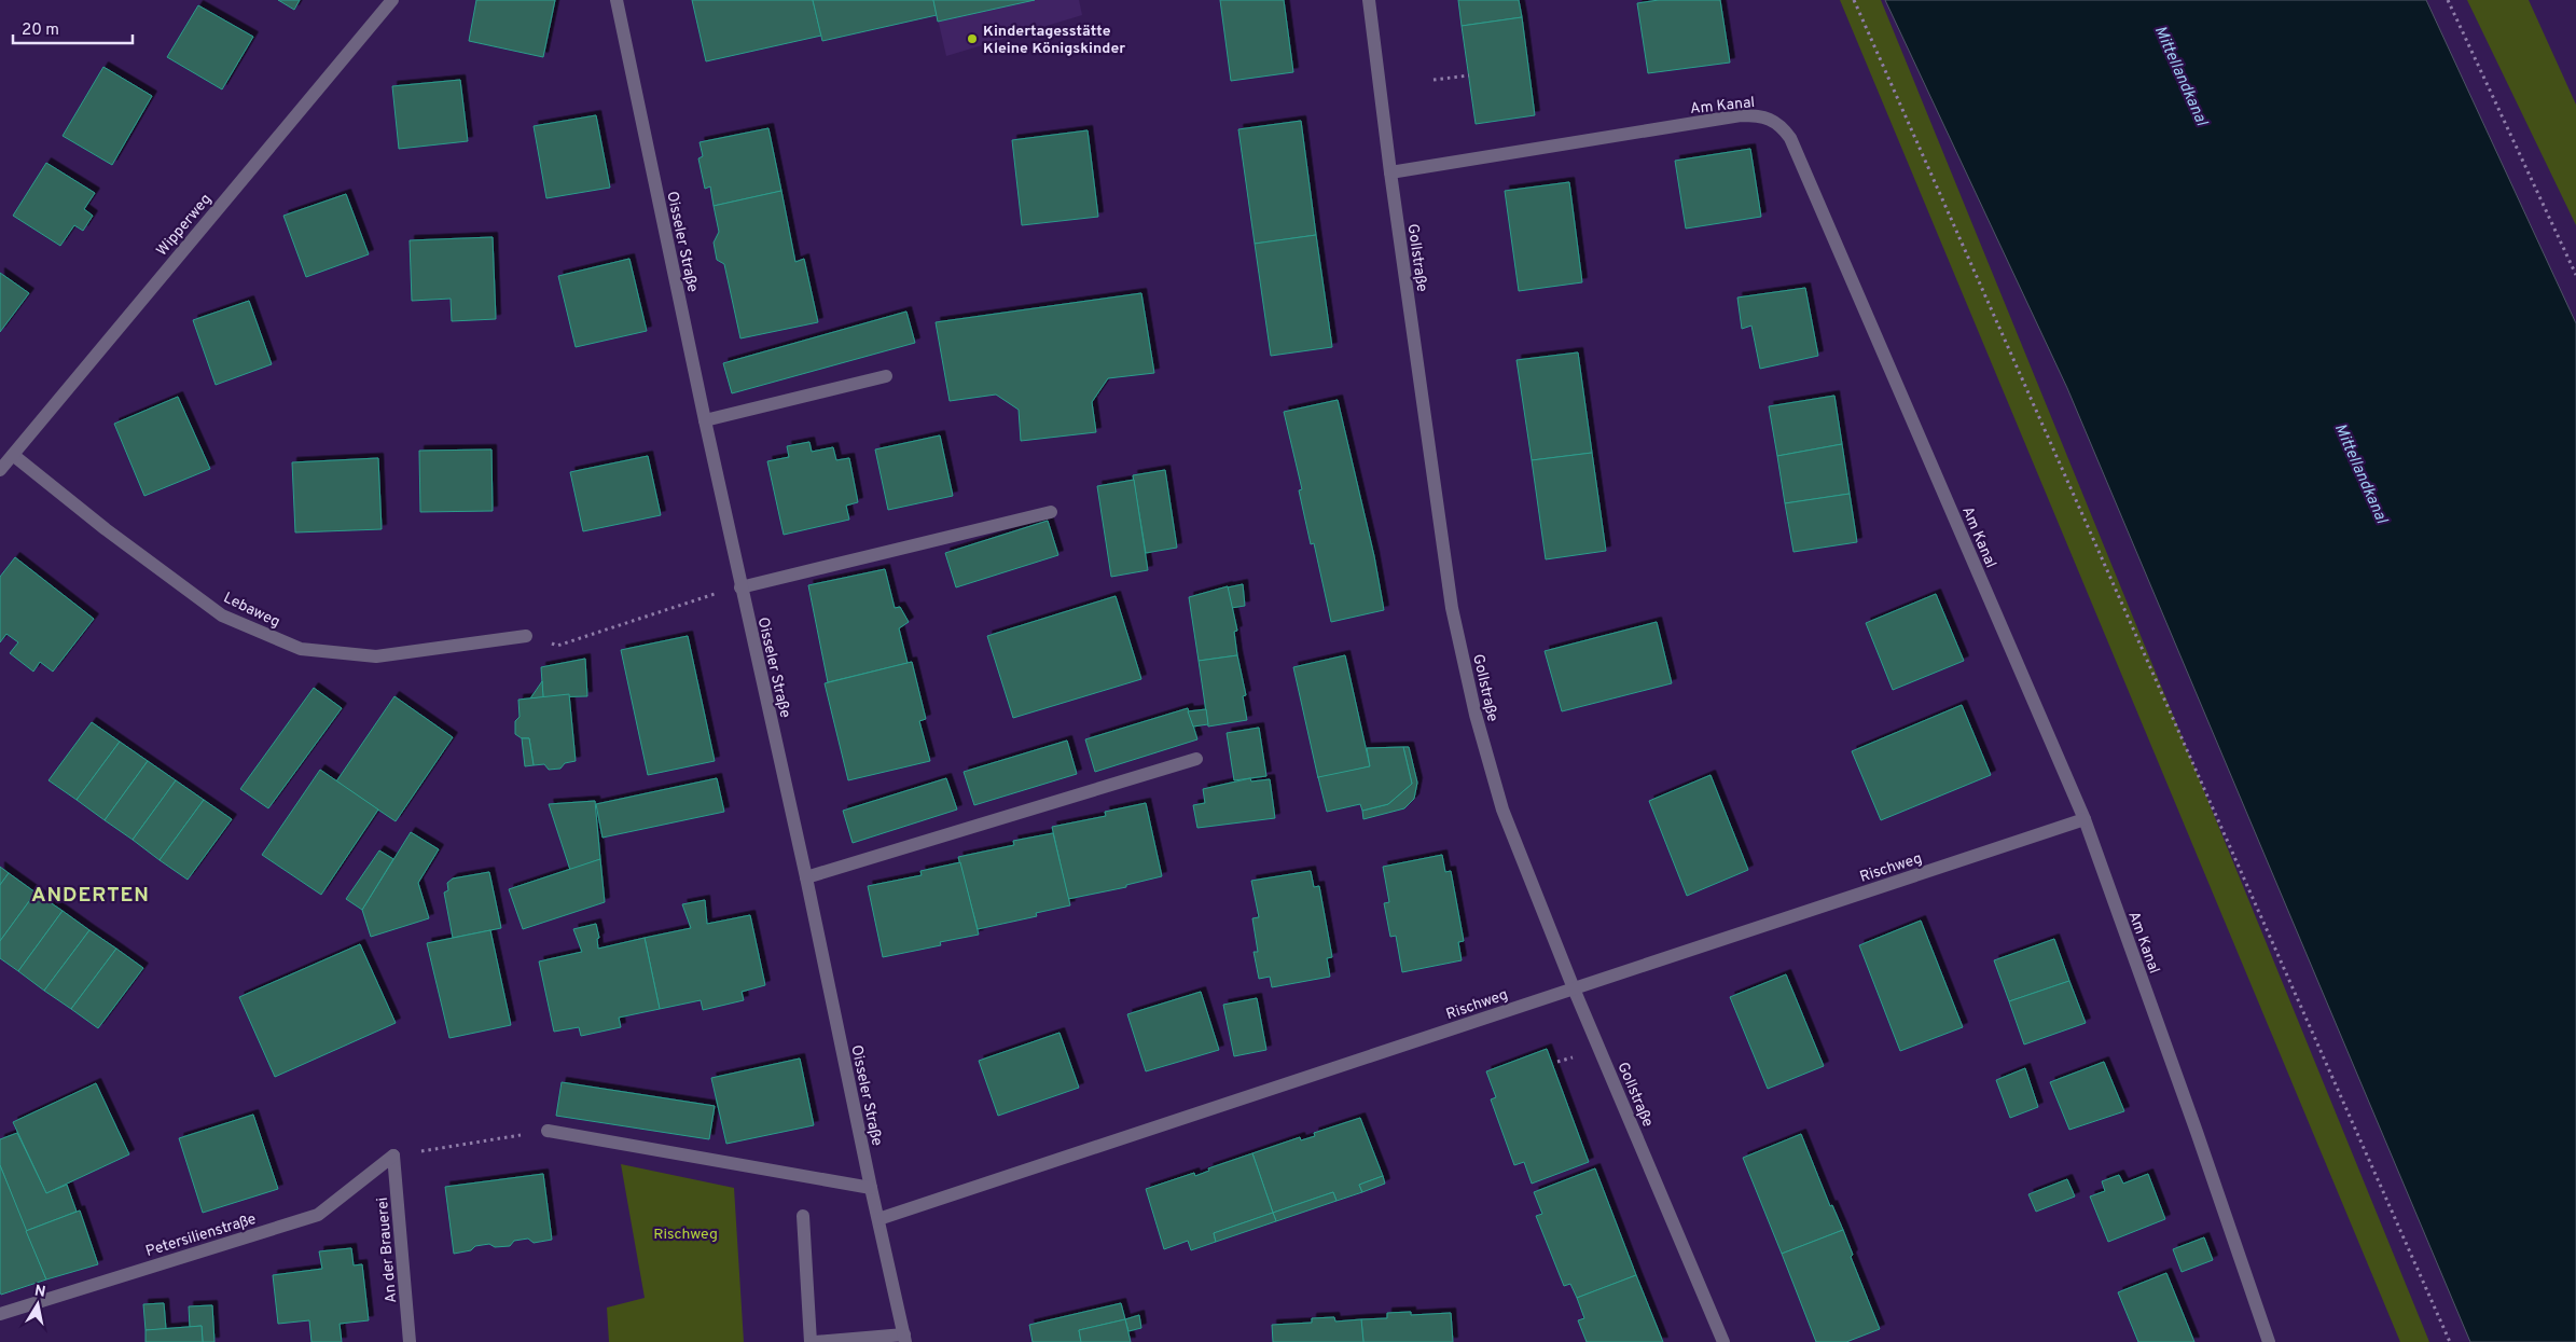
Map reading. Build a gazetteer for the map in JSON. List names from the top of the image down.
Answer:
{
  "streets": {
    "street": [
      "Am Kanal",
      "Wipperweg",
      "Oisseler Straße",
      "Gollstraße",
      "Lebaweg",
      "Rischweg",
      "Petersilienstraße",
      "An der Brauerei"
    ]
  },
  "crossings": [
    ["Am Kanal", "Gollstraße"],
    ["Am Kanal", "Rischweg"],
    ["Wipperweg", "Lebaweg"],
    ["Oisseler Straße", "Rischweg"],
    ["Gollstraße", "Rischweg"],
    ["Petersilienstraße", "An der Brauerei"]
  ],
  "districts": ["ANDERTEN"],
  "water": ["Mittellandkanal"],
  "parks": ["Rischweg"],
  "places": ["Kindertagesstätte Kleine Königskinder"],
  "scale_bar": "20 m",
  "north": "top"
}
